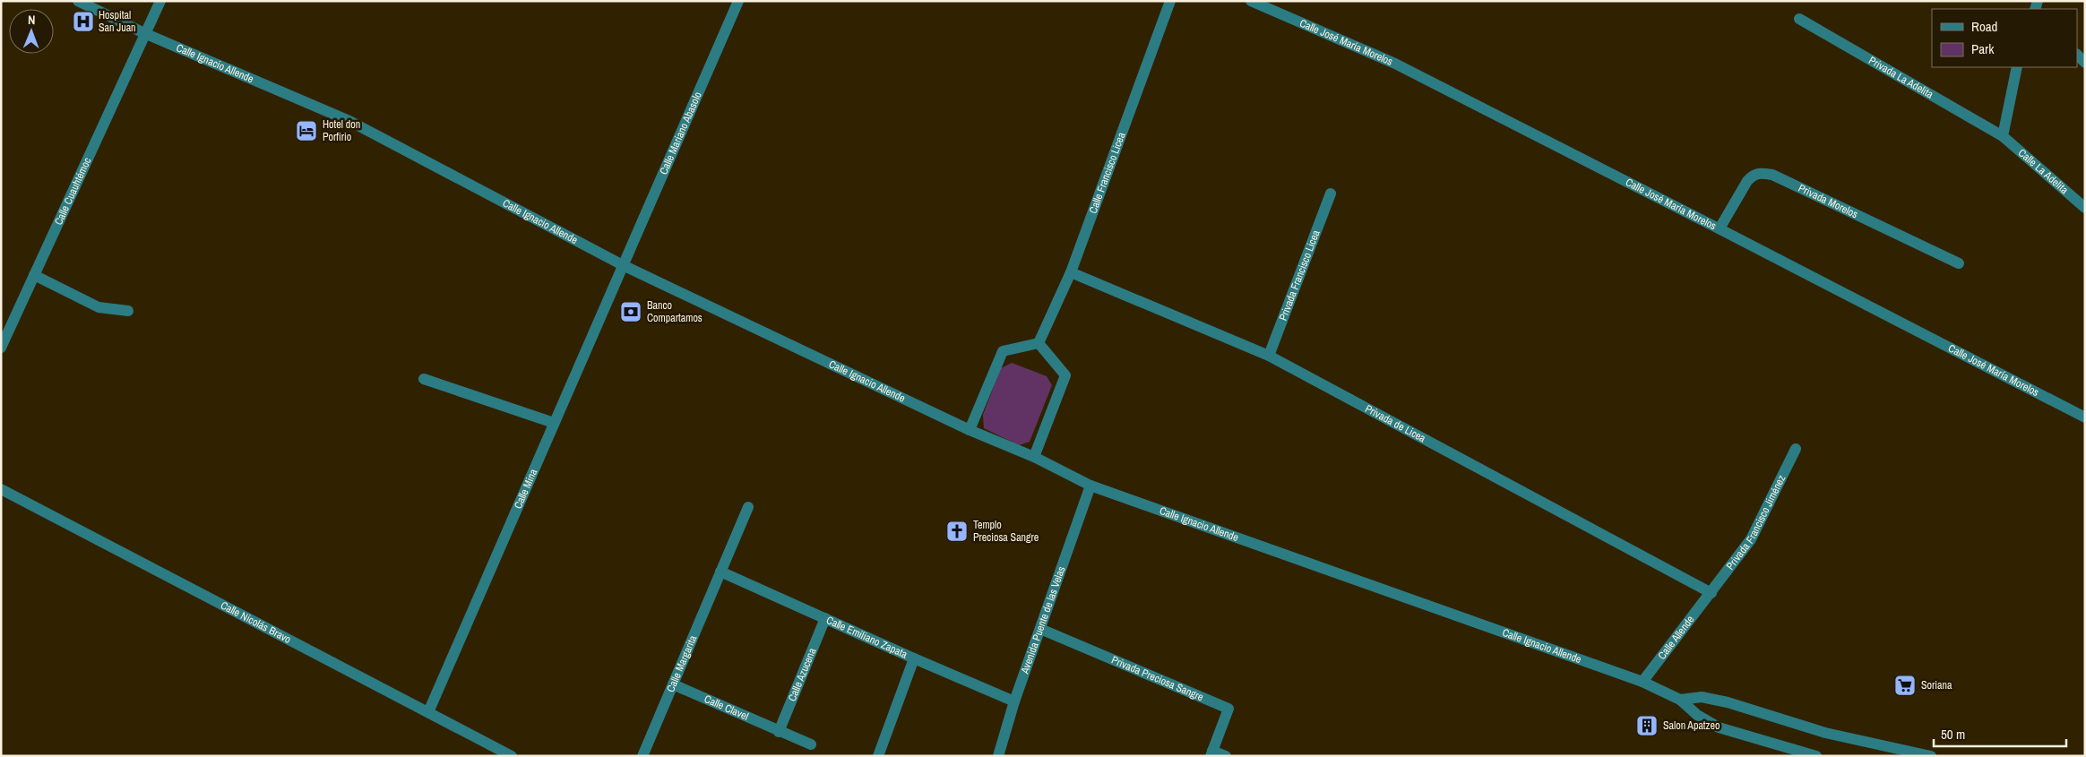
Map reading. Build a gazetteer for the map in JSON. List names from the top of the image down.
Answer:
{
  "streets": {
    "street": [
      "Calle José María Morelos",
      "Calle Ignacio Allende",
      "Privada La Adelita",
      "Calle Mariano Abasolo",
      "Calle La Adelita",
      "Calle Francisco Licea",
      "Calle Cuauhtémoc",
      "Privada Morelos",
      "Privada Francisco Licea",
      "Privada de Licea",
      "Calle Mina",
      "Privada Francisco Jiménez",
      "Avenida Puente de las Velas",
      "Calle Nicolás Bravo",
      "Calle Emiliano Zapata",
      "Calle Allende",
      "Calle Margarita",
      "Calle Azucena",
      "Privada Preciosa Sangre",
      "Calle Clavel"
    ]
  },
  "crossings": [
    ["Calle José María Morelos", "Privada Morelos"],
    ["Calle Ignacio Allende", "Calle Mariano Abasolo"],
    ["Calle Ignacio Allende", "Calle Cuauhtémoc"],
    ["Calle Ignacio Allende", "Calle Mina"],
    ["Calle Ignacio Allende", "Avenida Puente de las Velas"],
    ["Calle Ignacio Allende", "Calle Allende"],
    ["Privada La Adelita", "Calle La Adelita"],
    ["Calle Mariano Abasolo", "Calle Mina"],
    ["Calle Francisco Licea", "Privada de Licea"],
    ["Privada Francisco Licea", "Privada de Licea"],
    ["Privada de Licea", "Privada Francisco Jiménez"],
    ["Privada de Licea", "Calle Allende"],
    ["Calle Mina", "Calle Nicolás Bravo"],
    ["Privada Francisco Jiménez", "Calle Allende"],
    ["Avenida Puente de las Velas", "Calle Emiliano Zapata"],
    ["Avenida Puente de las Velas", "Privada Preciosa Sangre"],
    ["Calle Emiliano Zapata", "Calle Margarita"],
    ["Calle Emiliano Zapata", "Calle Azucena"],
    ["Calle Margarita", "Calle Clavel"],
    ["Calle Azucena", "Calle Clavel"]
  ],
  "places": {
    "hospital": ["Hospital San Juan"],
    "hotel": ["Hotel don Porfirio"],
    "bank": ["Banco Compartamos"],
    "church": ["Templo Preciosa Sangre"],
    "supermarket": ["Soriana"],
    "building": ["Salon Apatzeo"]
  },
  "legend": ["Road", "Park"],
  "scale_bar": "50 m",
  "north": "top"
}
